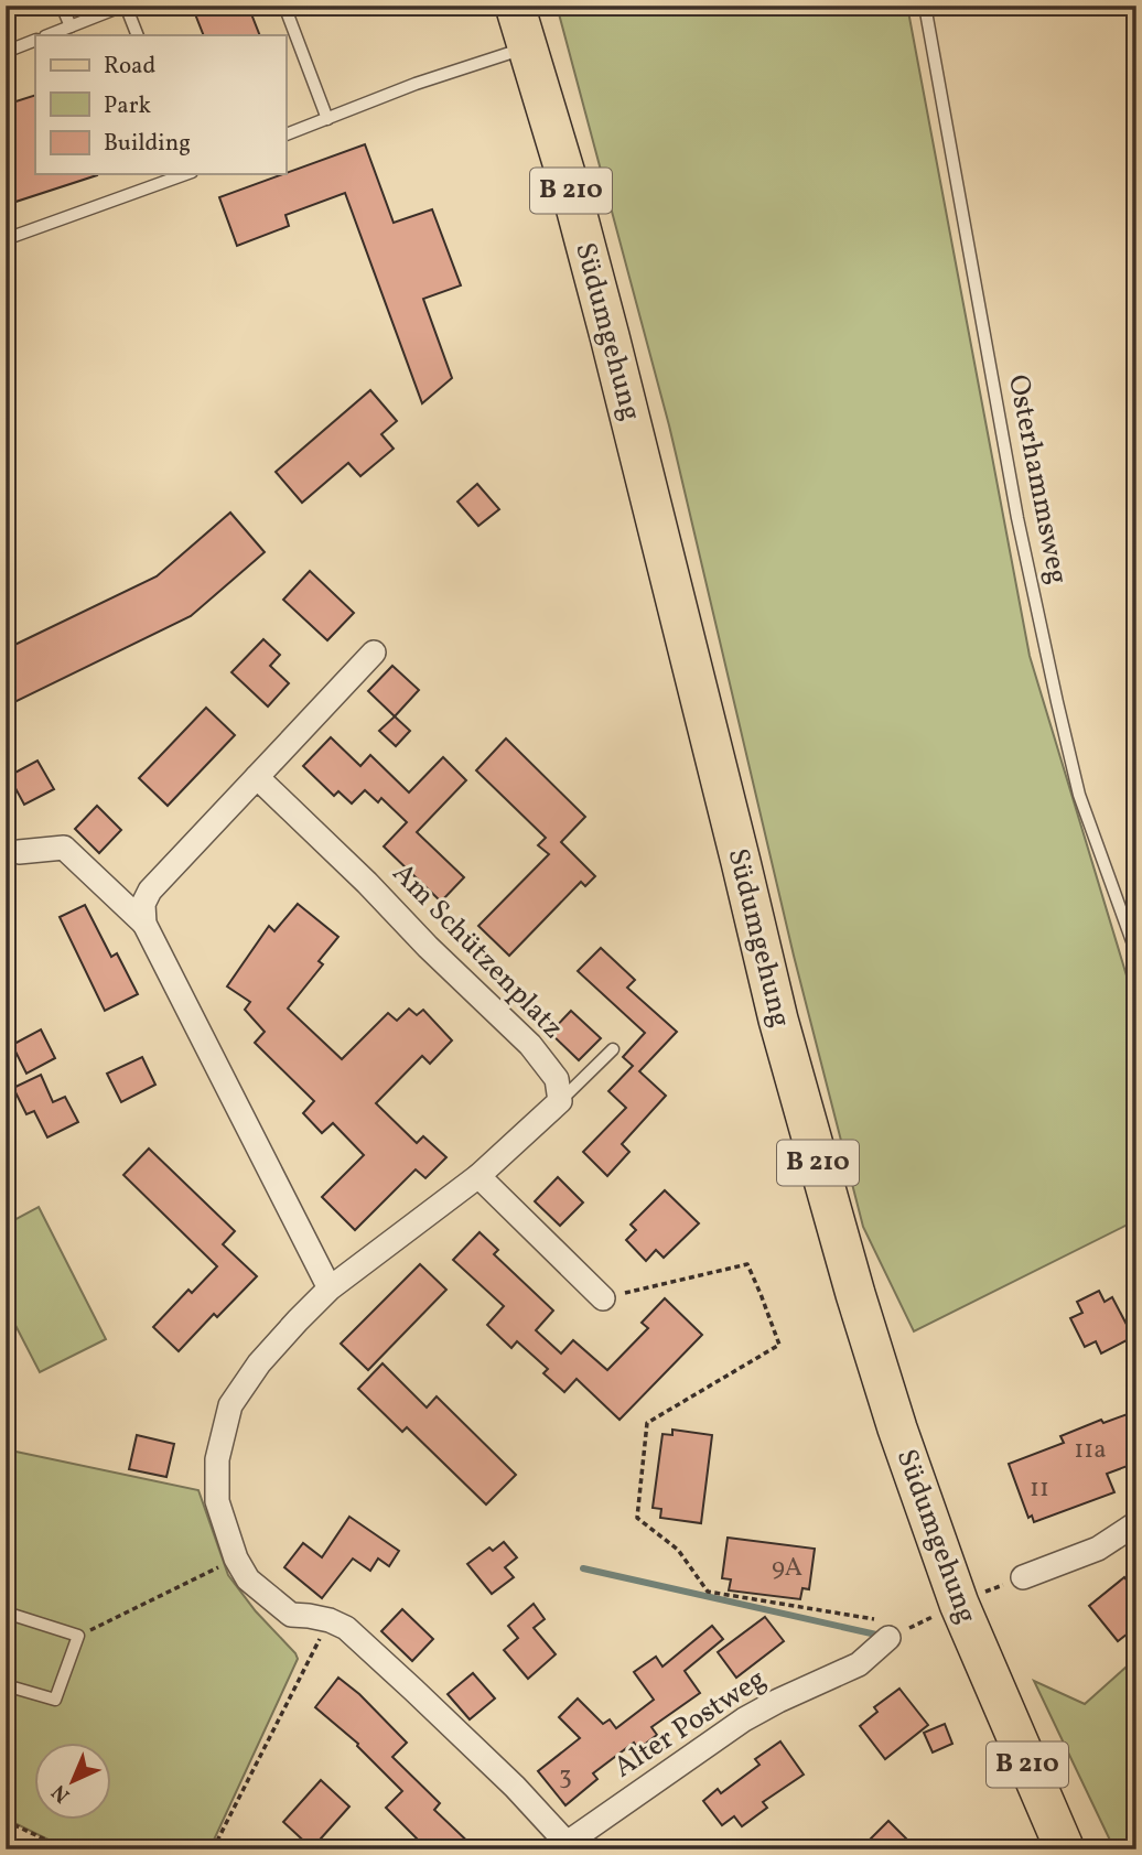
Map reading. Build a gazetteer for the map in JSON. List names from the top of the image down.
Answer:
{
  "streets": {
    "main road": ["B 210", "Südumgehung"],
    "street": ["Am Schützenplatz", "Alter Postweg"],
    "lane": ["Osterhammsweg"]
  },
  "house_numbers": [
    "11a",
    "11",
    "9A",
    "3"
  ],
  "legend": ["Road", "Park", "Building"],
  "north": "bottom left"
}
